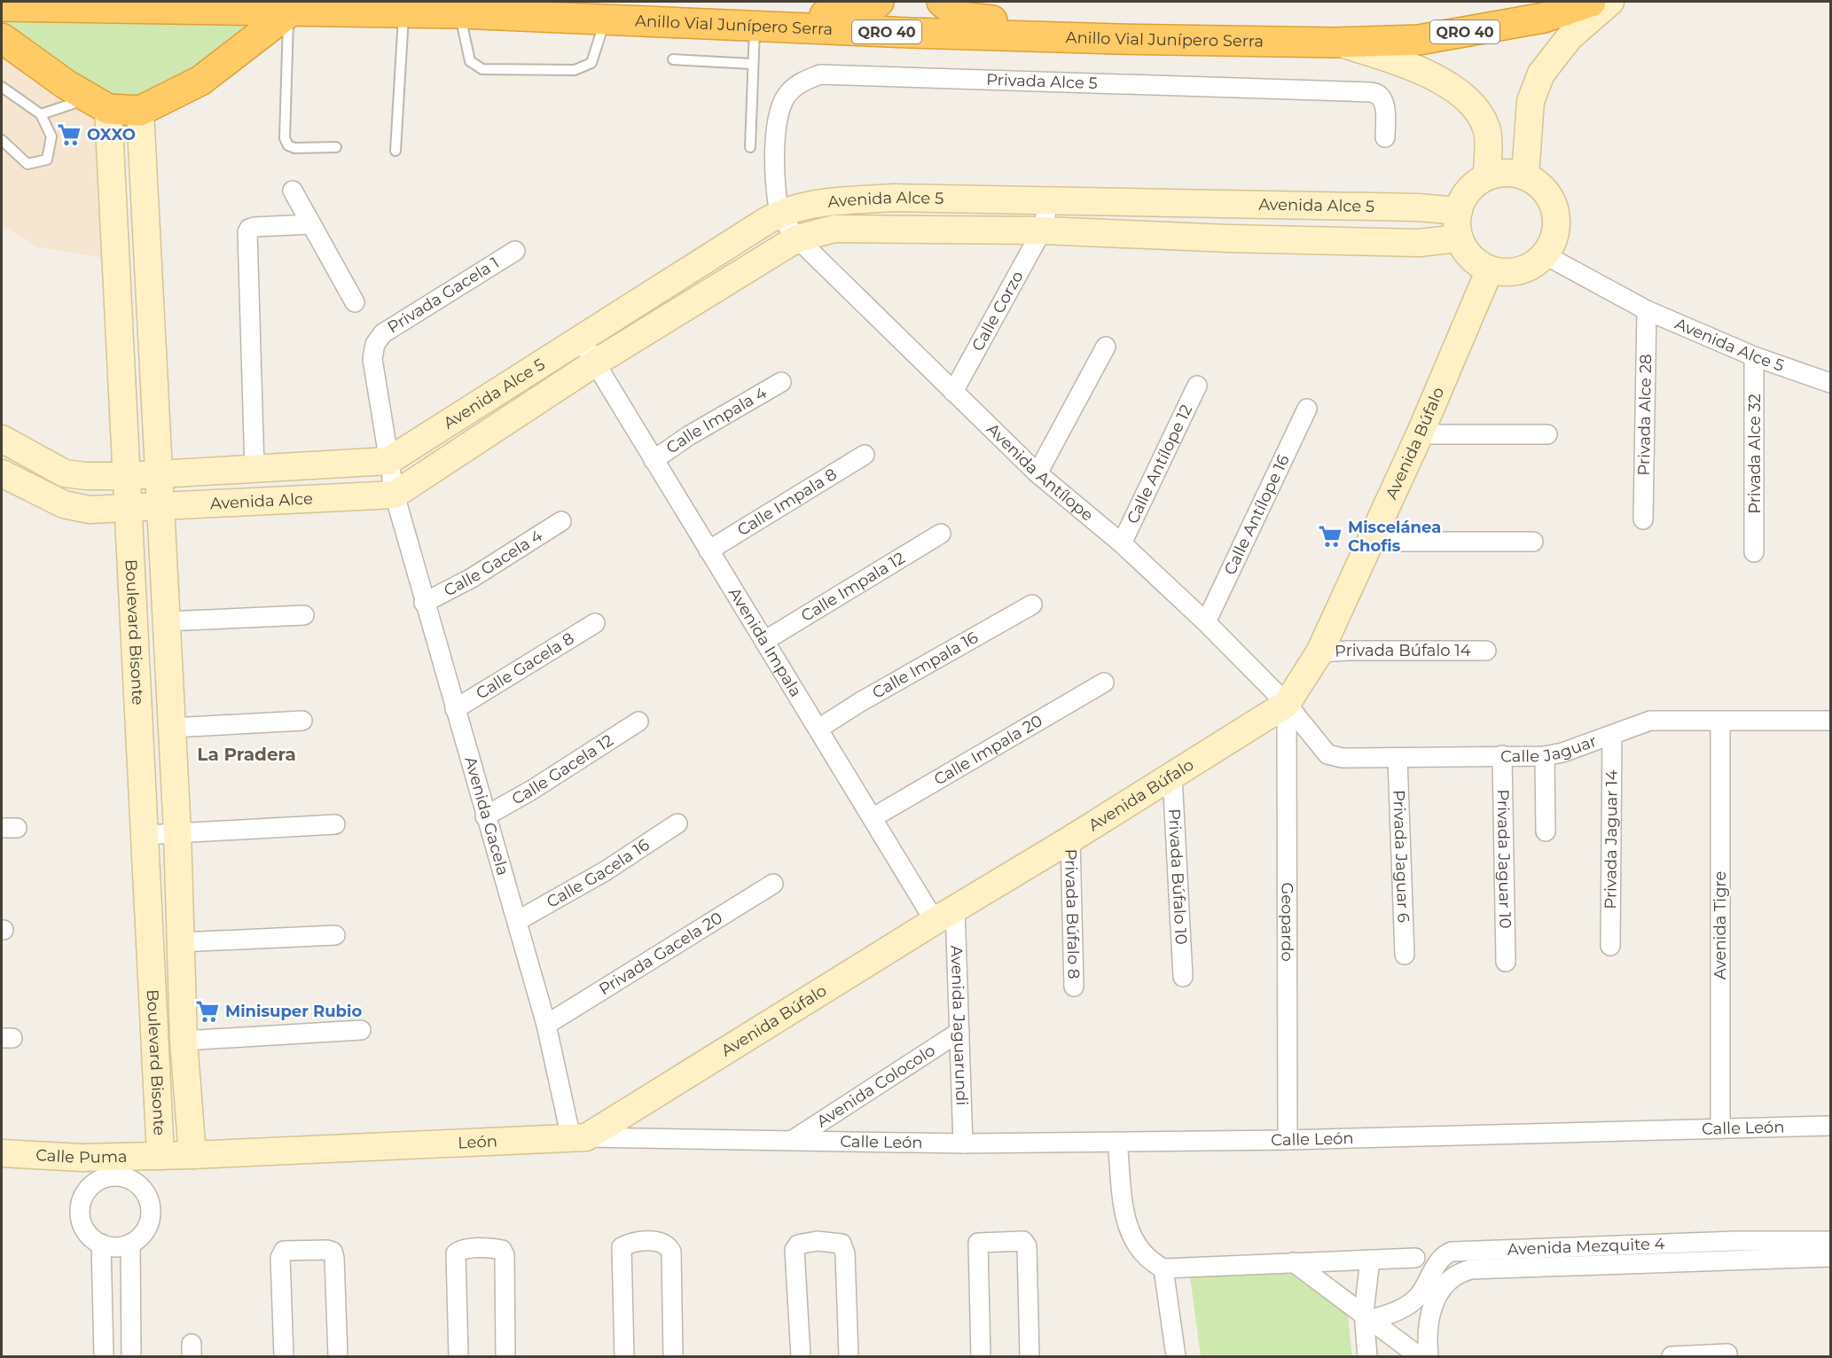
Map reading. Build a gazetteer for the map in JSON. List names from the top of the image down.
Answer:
{
  "streets": {
    "highway": ["Anillo Vial Junípero Serra", "QRO 40"],
    "street": [
      "Privada Alce 5",
      "Avenida Alce 5",
      "Privada Gacela 1",
      "Calle Corzo",
      "Privada Alce 28",
      "Calle Impala 4",
      "Avenida Búfalo",
      "Privada Alce 32",
      "Calle Antílope 12",
      "Avenida Antílope",
      "Avenida Alce",
      "Calle Impala 8",
      "Calle Antílope 16",
      "Calle Gacela 4",
      "Calle Impala 12",
      "Boulevard Bisonte",
      "Avenida Impala",
      "Privada Búfalo 14",
      "Calle Impala 16",
      "Calle Gacela 8",
      "Calle Jaguar",
      "Calle Impala 20",
      "Calle Gacela 12",
      "Avenida Gacela",
      "Privada Jaguar 14",
      "Privada Jaguar 6",
      "Privada Jaguar 10",
      "Calle Gacela 16",
      "Privada Búfalo 10",
      "Privada Búfalo 8",
      "Geopardo",
      "Avenida Tigre",
      "Privada Gacela 20",
      "Avenida Jaguarundi",
      "Avenida Colocolo",
      "Calle León",
      "León",
      "Calle Puma",
      "Avenida Mezquite 4"
    ]
  },
  "crossings": [
    ["Privada Alce 5", "Avenida Alce 5"],
    ["Privada Alce 5", "Avenida Antílope"],
    ["Avenida Alce 5", "Calle Corzo"],
    ["Avenida Alce 5", "Privada Alce 28"],
    ["Avenida Alce 5", "Avenida Búfalo"],
    ["Avenida Alce 5", "Privada Alce 32"],
    ["Avenida Alce 5", "Avenida Antílope"],
    ["Avenida Alce 5", "Avenida Alce"],
    ["Avenida Alce 5", "Avenida Impala"],
    ["Avenida Alce 5", "Avenida Gacela"],
    ["Privada Gacela 1", "Avenida Gacela"],
    ["Calle Corzo", "Avenida Antílope"],
    ["Calle Impala 4", "Avenida Impala"],
    ["Avenida Búfalo", "Avenida Antílope"],
    ["Avenida Búfalo", "Avenida Impala"],
    ["Avenida Búfalo", "Privada Búfalo 14"],
    ["Avenida Búfalo", "Calle Jaguar"],
    ["Avenida Búfalo", "Avenida Gacela"],
    ["Avenida Búfalo", "Privada Búfalo 10"],
    ["Avenida Búfalo", "Privada Búfalo 8"],
    ["Avenida Búfalo", "Geopardo"],
    ["Avenida Búfalo", "Avenida Jaguarundi"],
    ["Avenida Búfalo", "León"],
    ["Calle Antílope 12", "Avenida Antílope"],
    ["Avenida Antílope", "Calle Antílope 16"],
    ["Avenida Antílope", "Calle Jaguar"],
    ["Avenida Antílope", "Geopardo"],
    ["Avenida Alce", "Boulevard Bisonte"],
    ["Avenida Alce", "Avenida Gacela"],
    ["Calle Impala 8", "Avenida Impala"],
    ["Calle Gacela 4", "Avenida Gacela"],
    ["Calle Impala 12", "Avenida Impala"],
    ["Boulevard Bisonte", "León"],
    ["Boulevard Bisonte", "Calle Puma"],
    ["Avenida Impala", "Calle Impala 16"],
    ["Avenida Impala", "Calle Impala 20"],
    ["Avenida Impala", "Avenida Jaguarundi"],
    ["Calle Gacela 8", "Avenida Gacela"],
    ["Calle Jaguar", "Privada Jaguar 14"],
    ["Calle Jaguar", "Privada Jaguar 6"],
    ["Calle Jaguar", "Privada Jaguar 10"],
    ["Calle Jaguar", "Geopardo"],
    ["Calle Jaguar", "Avenida Tigre"],
    ["Calle Gacela 12", "Avenida Gacela"],
    ["Avenida Gacela", "Calle Gacela 16"],
    ["Avenida Gacela", "Privada Gacela 20"],
    ["Avenida Gacela", "León"],
    ["Geopardo", "Calle León"],
    ["Avenida Tigre", "Calle León"],
    ["Avenida Jaguarundi", "Avenida Colocolo"],
    ["Avenida Jaguarundi", "Calle León"],
    ["Avenida Colocolo", "Calle León"],
    ["Avenida Colocolo", "León"],
    ["Calle León", "León"],
    ["León", "Calle Puma"]
  ],
  "districts": ["La Pradera"],
  "places": {
    "supermarket": ["OXXO", "Miscelánea Chofis", "Minisuper Rubio"]
  }
}
